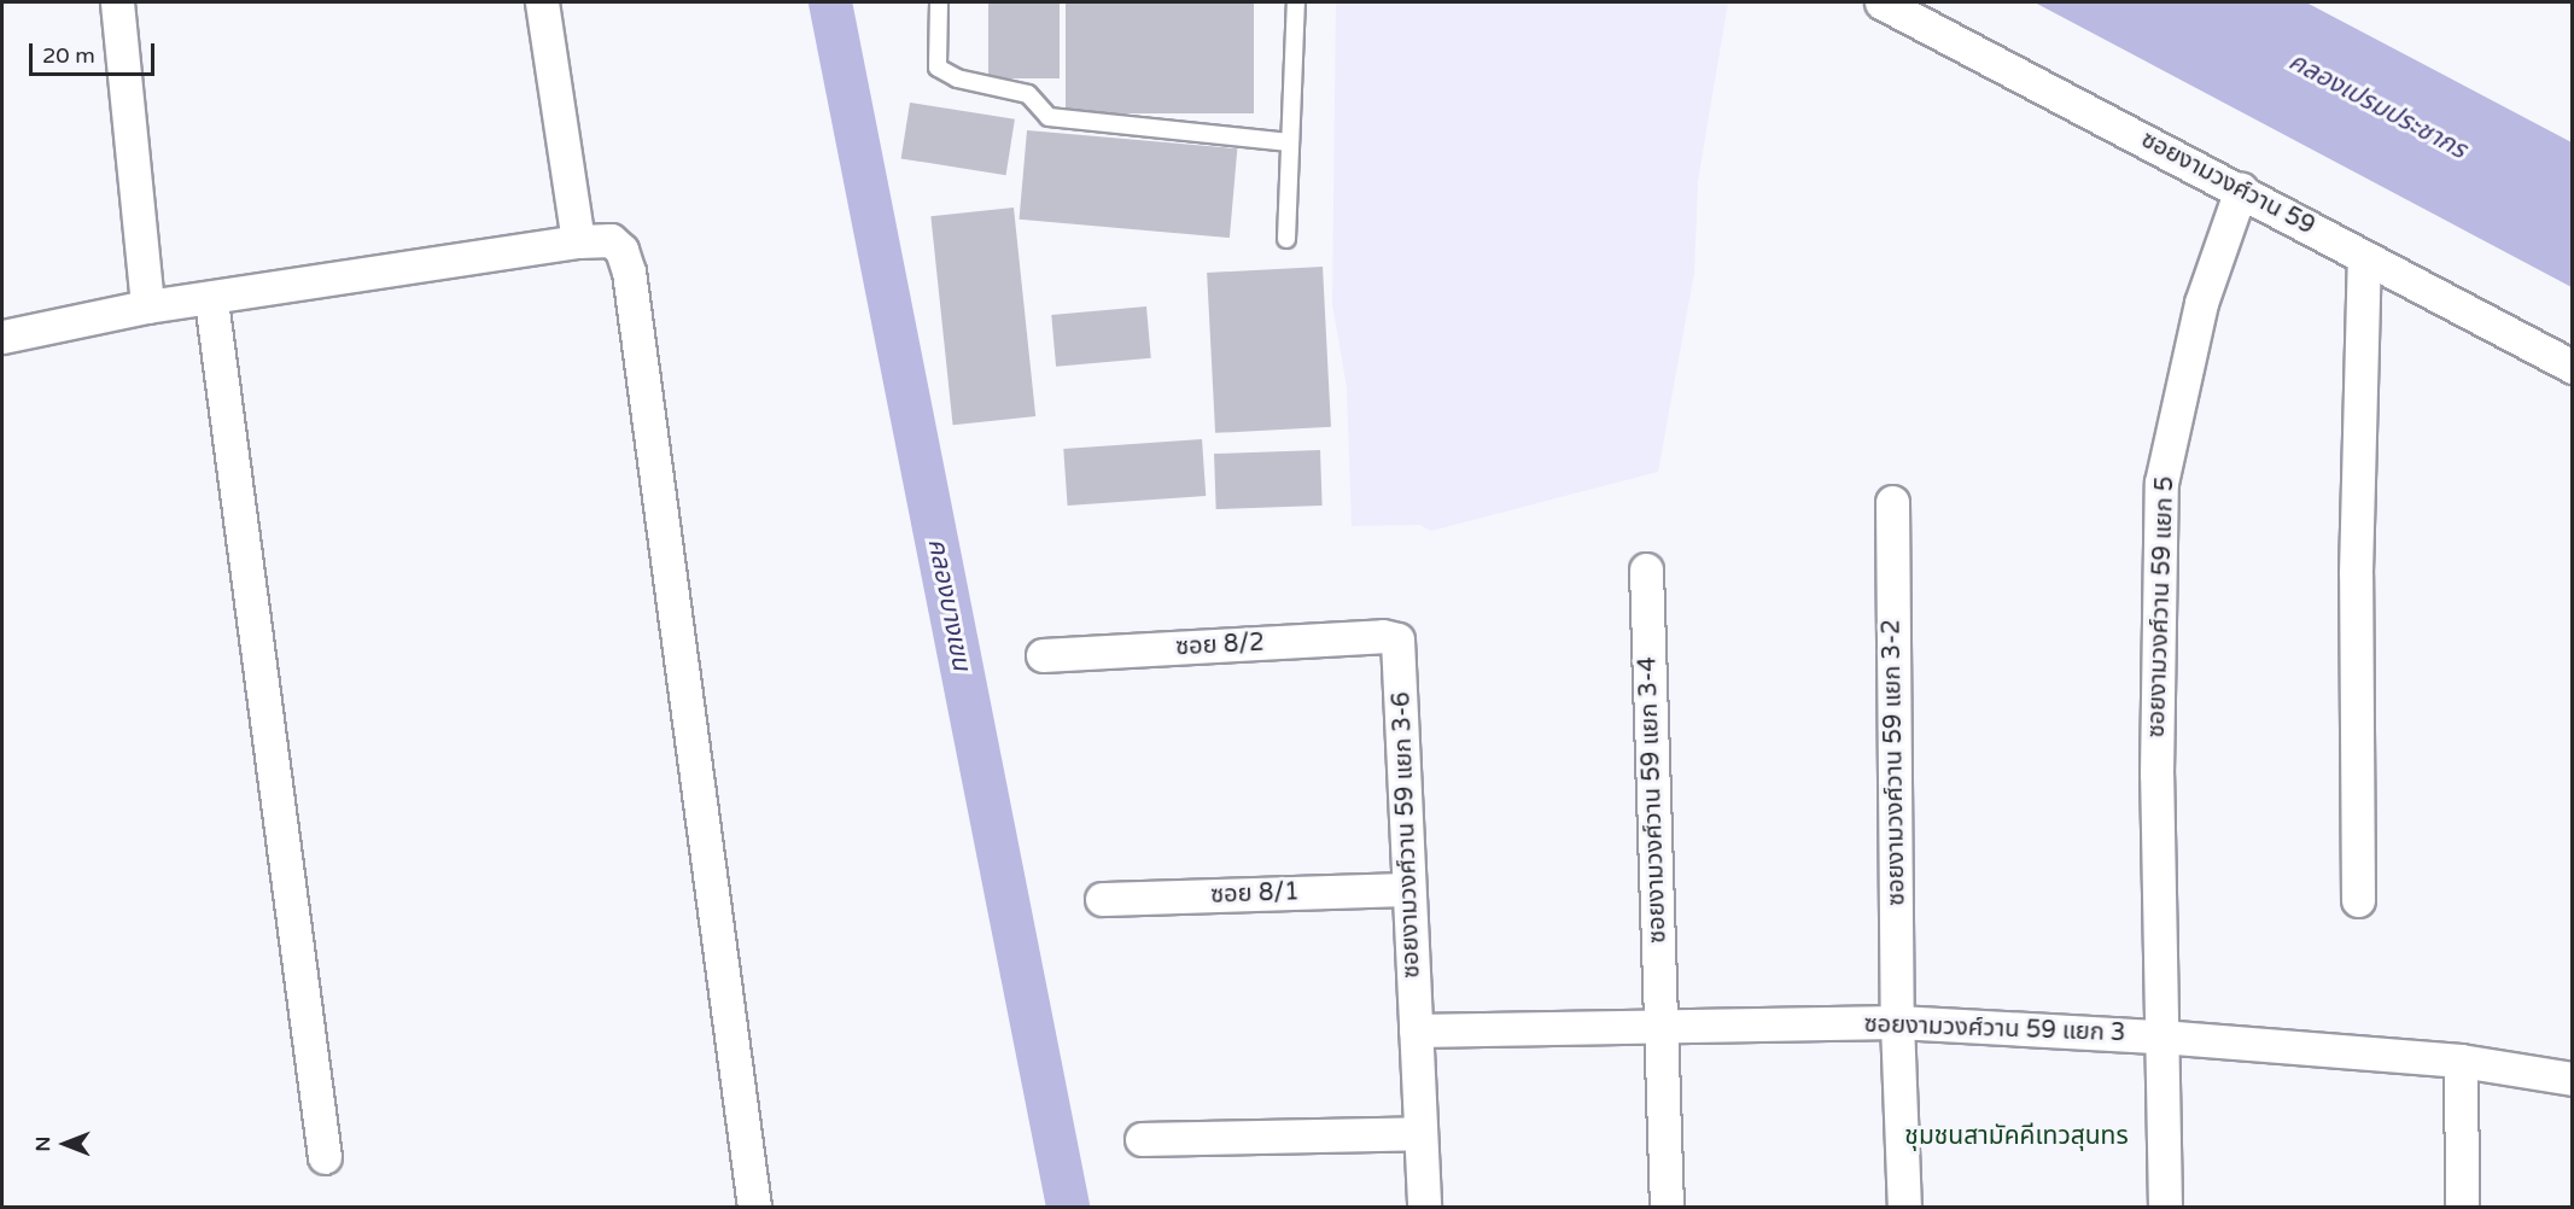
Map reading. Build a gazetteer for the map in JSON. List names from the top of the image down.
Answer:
{
  "streets": {
    "street": [
      "ซอยงามวงศ์วาน 59",
      "ซอยงามวงศ์วาน 59 แยก 5",
      "ซอย 8/2",
      "ซอยงามวงศ์วาน 59 แยก 3-2",
      "ซอยงามวงศ์วาน 59 แยก 3-4",
      "ซอยงามวงศ์วาน 59 แยก 3-6",
      "ซอย 8/1",
      "ซอยงามวงศ์วาน 59 แยก 3"
    ]
  },
  "crossings": [
    ["ซอยงามวงศ์วาน 59", "ซอยงามวงศ์วาน 59 แยก 5"],
    ["ซอยงามวงศ์วาน 59 แยก 5", "ซอยงามวงศ์วาน 59 แยก 3"],
    ["ซอย 8/2", "ซอยงามวงศ์วาน 59 แยก 3-6"],
    ["ซอยงามวงศ์วาน 59 แยก 3-2", "ซอยงามวงศ์วาน 59 แยก 3"],
    ["ซอยงามวงศ์วาน 59 แยก 3-4", "ซอยงามวงศ์วาน 59 แยก 3"],
    ["ซอยงามวงศ์วาน 59 แยก 3-6", "ซอย 8/1"],
    ["ซอยงามวงศ์วาน 59 แยก 3-6", "ซอยงามวงศ์วาน 59 แยก 3"]
  ],
  "districts": ["ชุมชนสามัคคีเทวสุนทร"],
  "water": ["คลองเปรมประชากร", "คลองบางเขน"],
  "scale_bar": "20 m",
  "north": "left"
}
